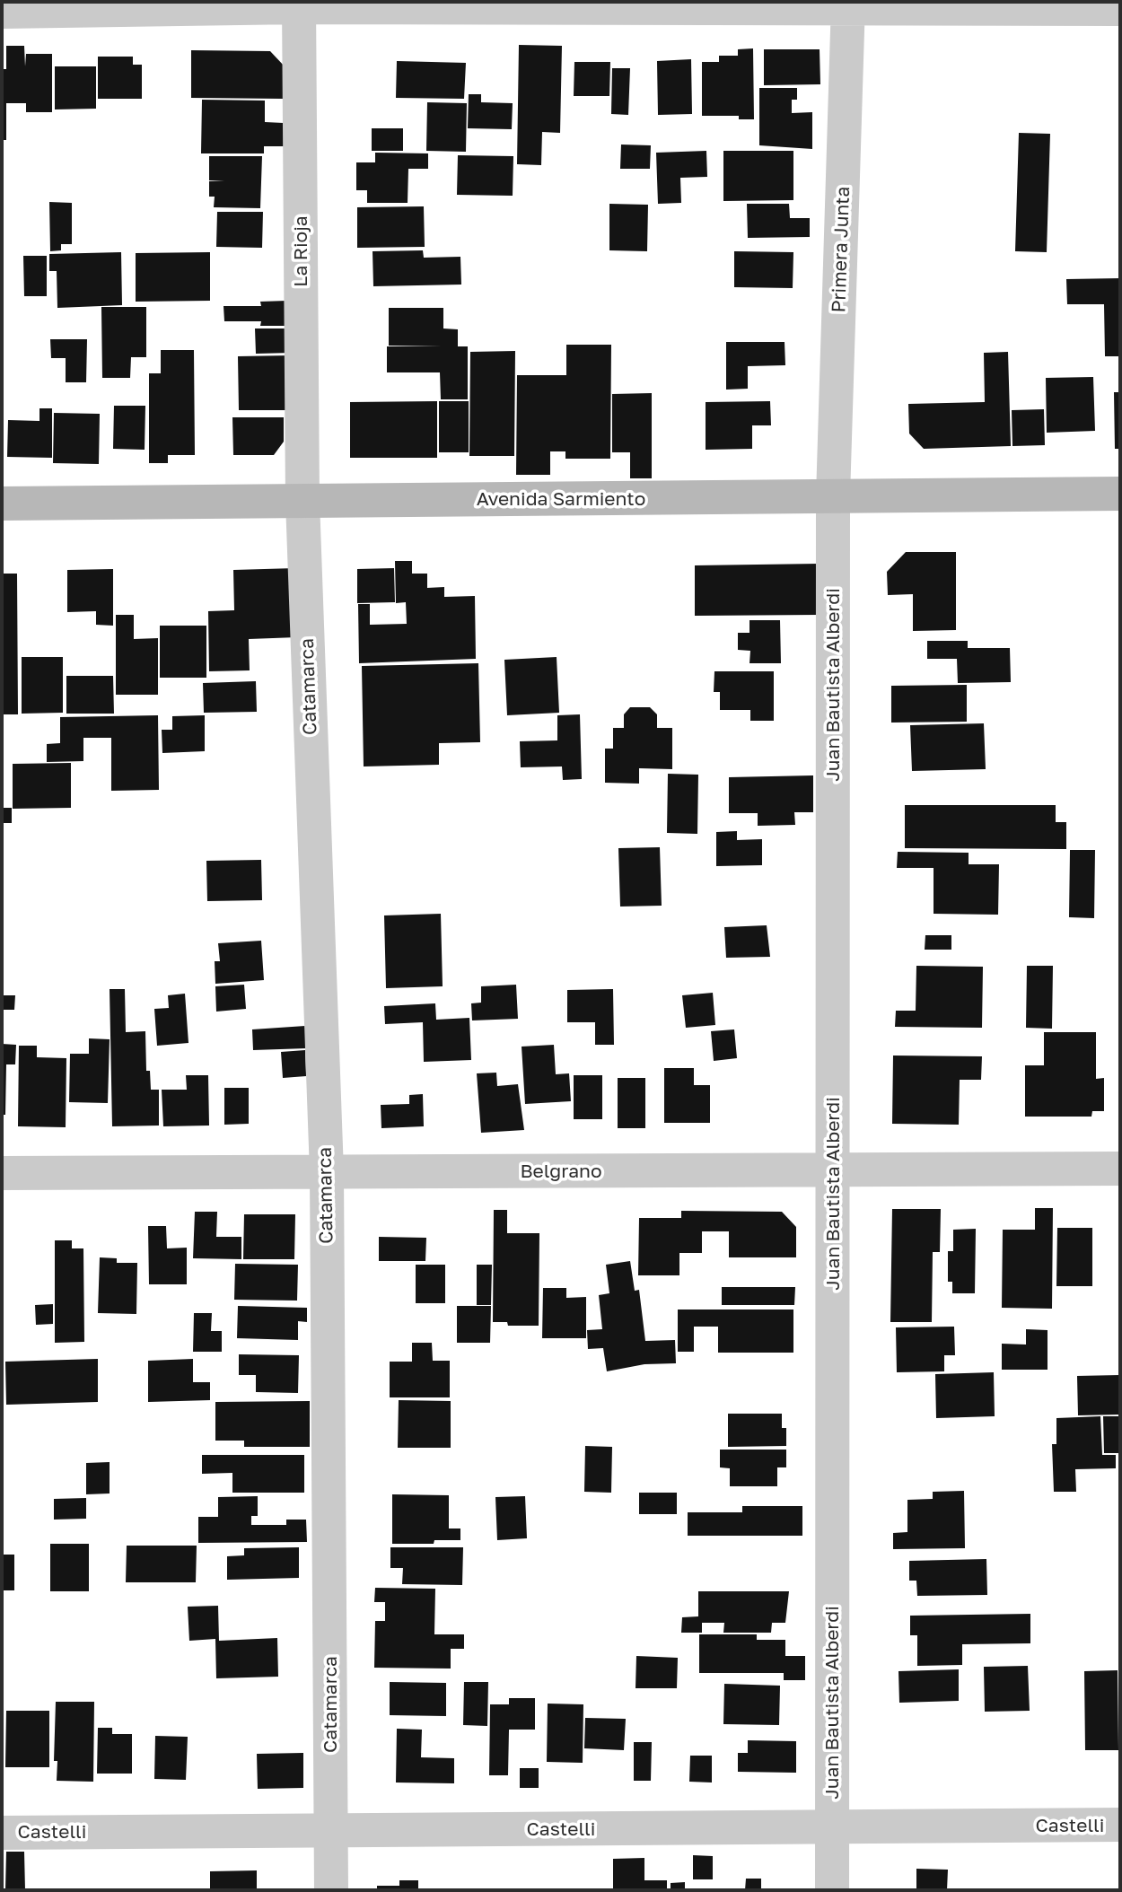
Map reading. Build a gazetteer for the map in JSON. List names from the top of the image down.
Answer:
{
  "streets": {
    "main road": ["Avenida Sarmiento"],
    "street": [
      "Primera Junta",
      "La Rioja",
      "Juan Bautista Alberdi",
      "Catamarca",
      "Belgrano",
      "Castelli"
    ]
  },
  "crossings": [
    ["Primera Junta", "Avenida Sarmiento"],
    ["Primera Junta", "Juan Bautista Alberdi"],
    ["La Rioja", "Avenida Sarmiento"],
    ["La Rioja", "Catamarca"],
    ["Avenida Sarmiento", "Juan Bautista Alberdi"],
    ["Avenida Sarmiento", "Catamarca"],
    ["Juan Bautista Alberdi", "Belgrano"],
    ["Juan Bautista Alberdi", "Castelli"],
    ["Catamarca", "Belgrano"],
    ["Catamarca", "Castelli"]
  ]
}
